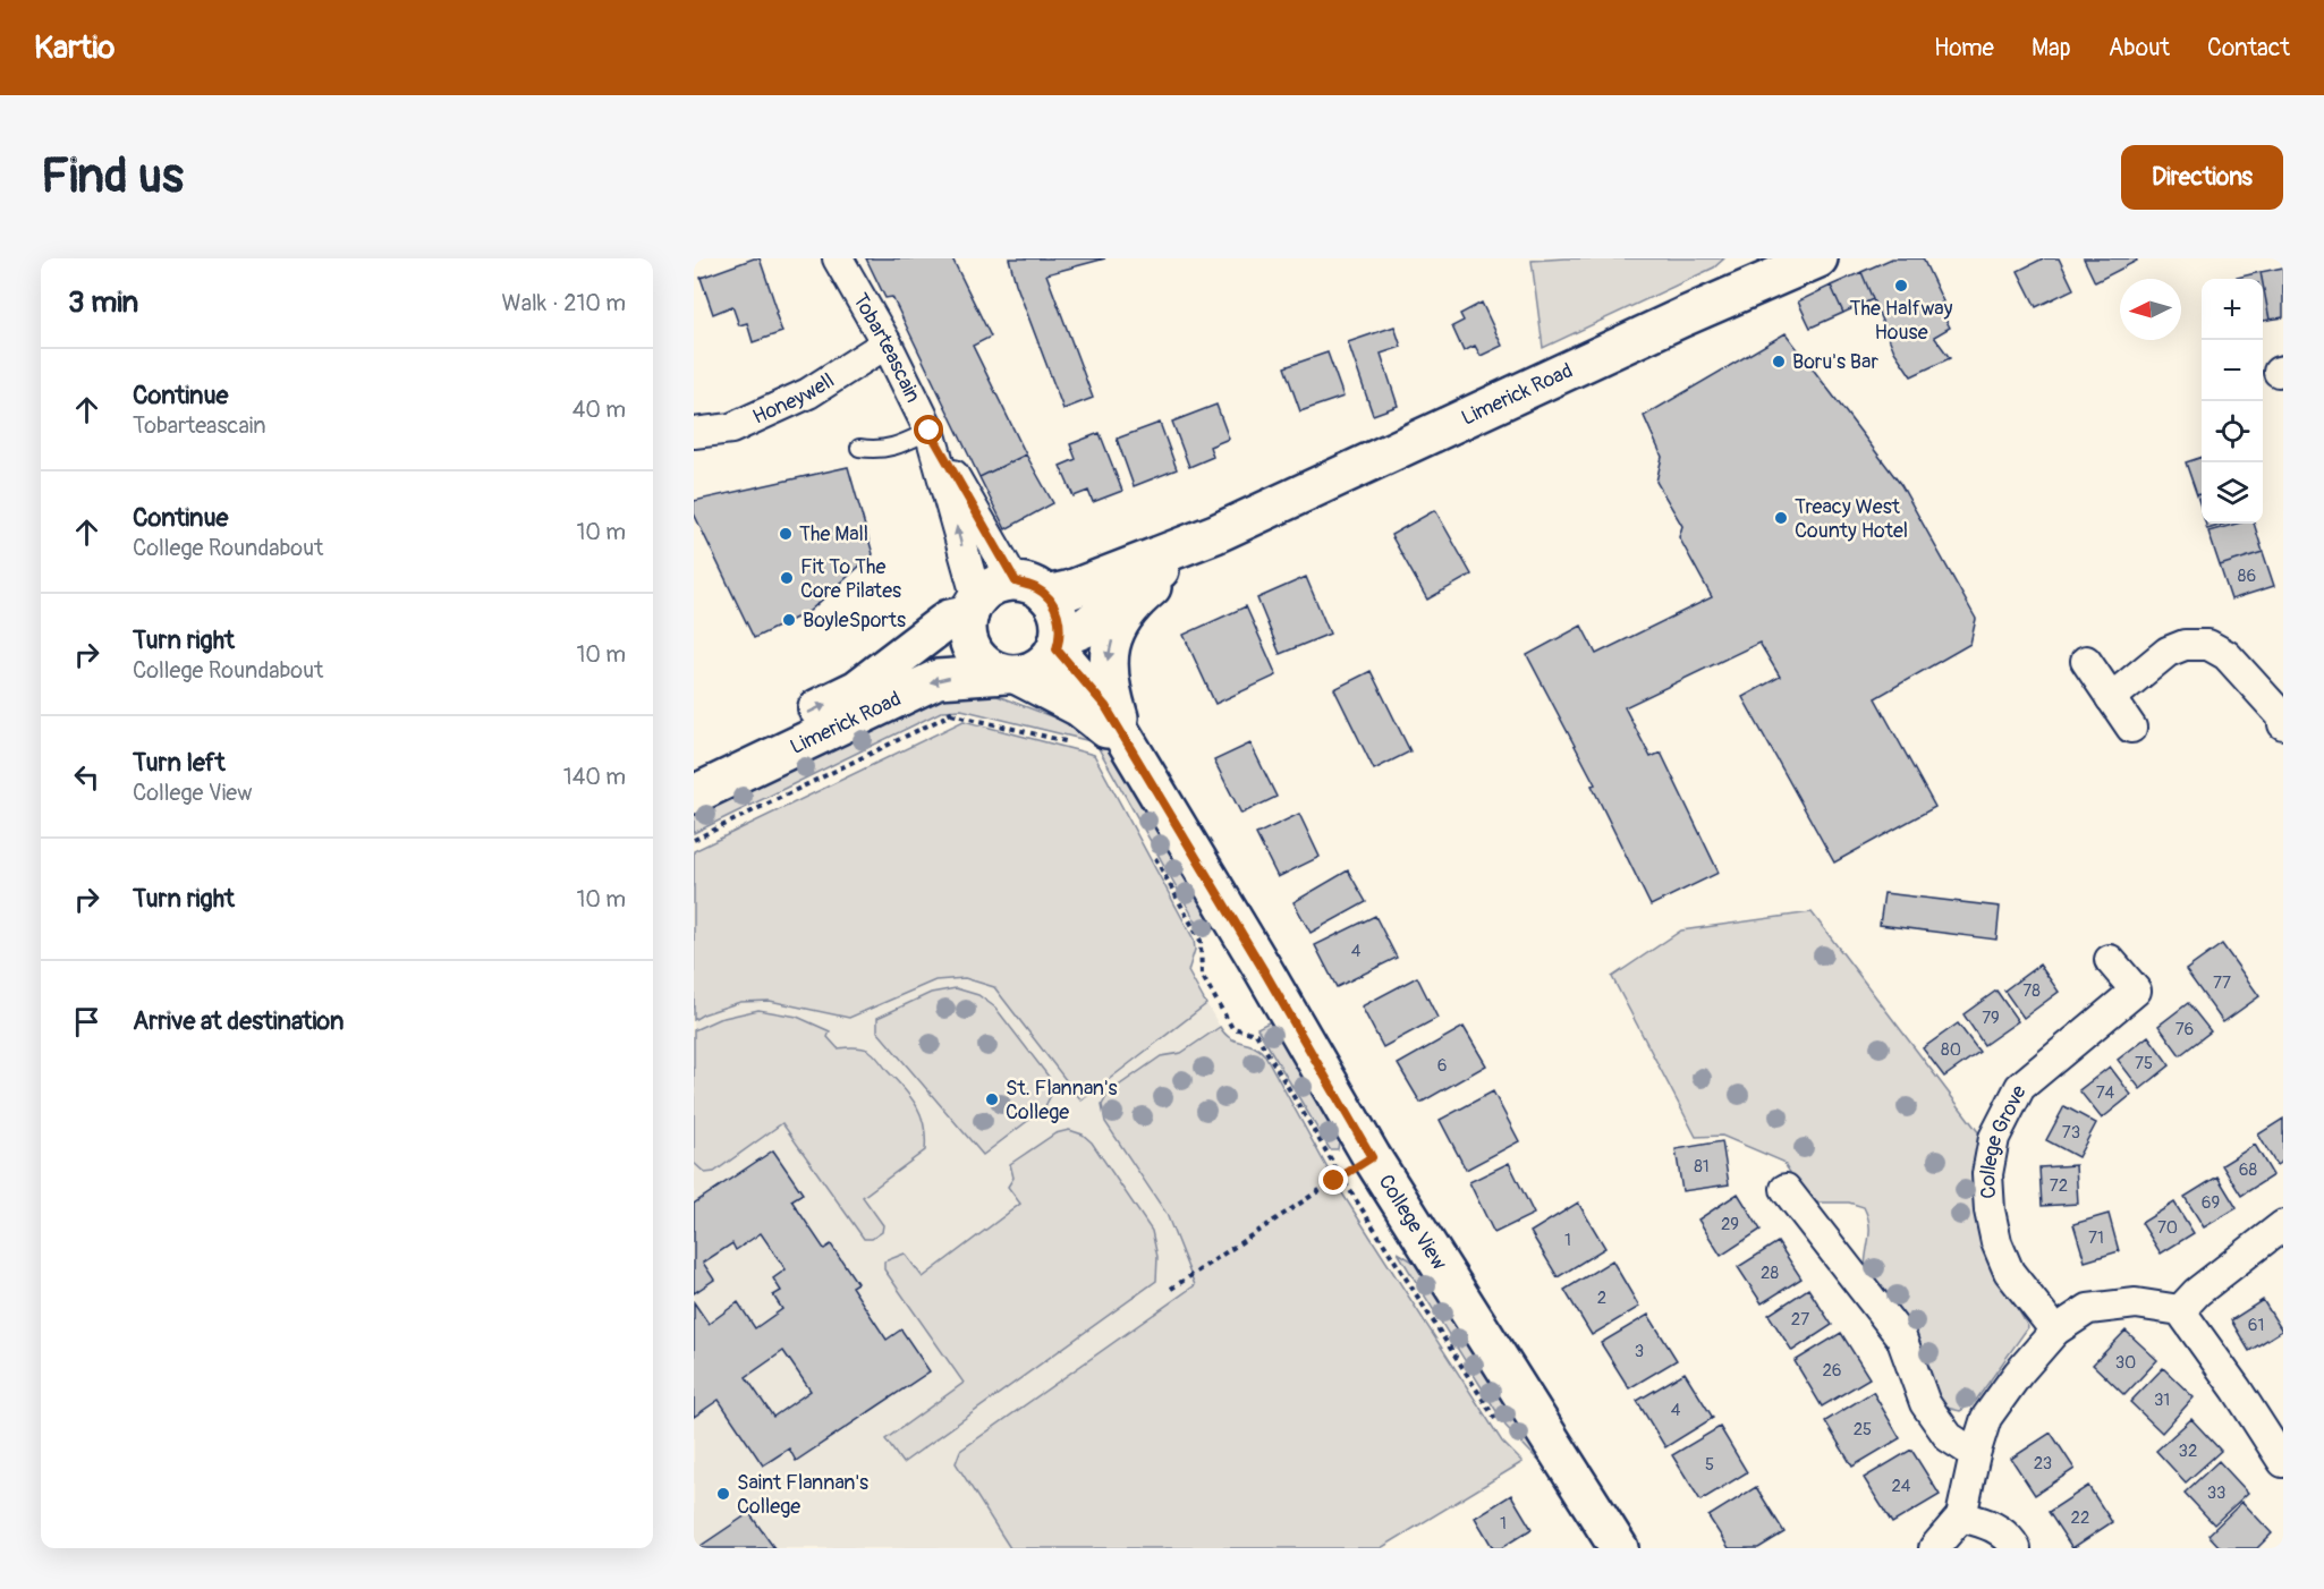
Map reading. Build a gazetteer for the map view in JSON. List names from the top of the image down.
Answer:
{
  "streets": {
    "main road": ["Limerick Road", "College View"],
    "street": ["Tobarteascain", "Honeywell", "College Grove"]
  },
  "crossings": [
    ["Tobarteascain", "Limerick Road"],
    ["Tobarteascain", "Honeywell"],
    ["Tobarteascain", "College View"],
    ["Limerick Road", "College View"]
  ],
  "places": [
    "The Halfway House",
    "Boru's Bar",
    "Treacy West County Hotel",
    "The Mall",
    "Fit To The Core Pilates",
    "BoyleSports",
    "St. Flannan's College",
    "Saint Flannan's College"
  ],
  "house_numbers": [
    "86",
    "4",
    "77",
    "78",
    "79",
    "76",
    "80",
    "75",
    "6",
    "74",
    "73",
    "81",
    "68",
    "72",
    "69",
    "29",
    "70",
    "71",
    "1",
    "28",
    "2",
    "27",
    "61",
    "3",
    "30",
    "26",
    "31",
    "4",
    "25",
    "32",
    "23",
    "5",
    "24",
    "33",
    "22",
    "1"
  ],
  "north": "left",
  "page": {
    "header": "Kartio",
    "nav": [
      "Home",
      "Map",
      "About",
      "Contact"
    ],
    "buttons": "Directions",
    "title": "Find us",
    "heading": ["3 min", "Walk · 210 m"],
    "map_buttons": ["+", "−"],
    "list": [
      ["Continue", "Tobarteascain", "40 m"],
      ["Continue", "College Roundabout", "10 m"],
      ["Turn right", "College Roundabout", "10 m"],
      ["Turn left", "College View", "140 m"],
      ["Turn right", "10 m"],
      "Arrive at destination"
    ]
  }
}
